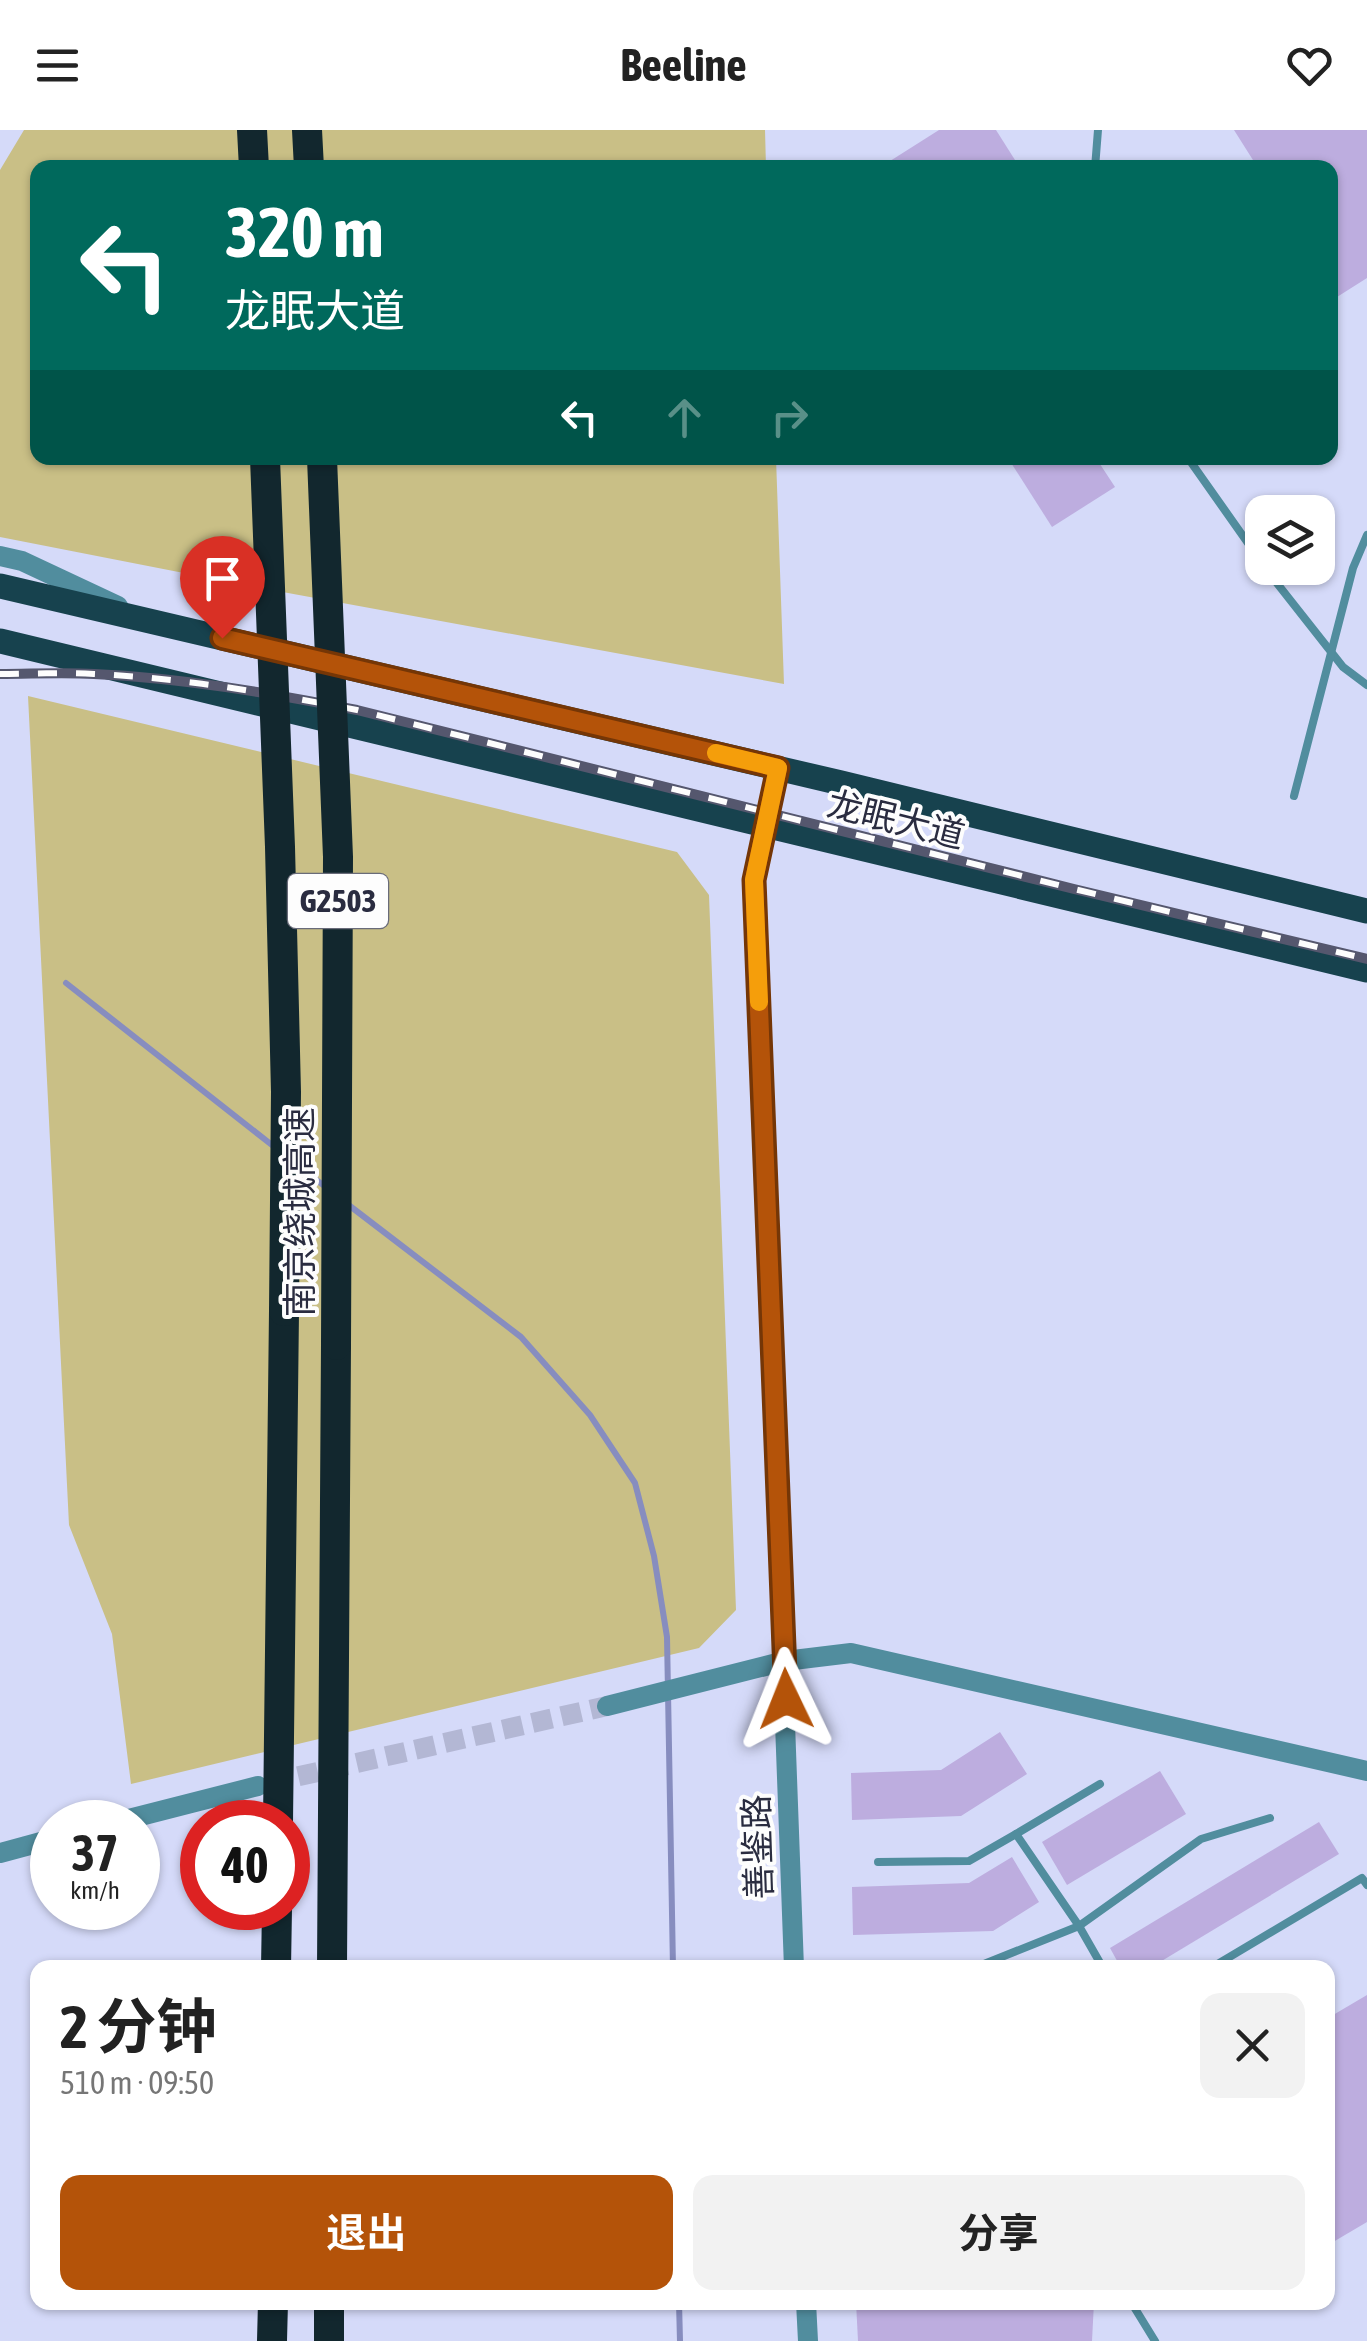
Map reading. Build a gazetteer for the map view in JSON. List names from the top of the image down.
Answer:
{
  "streets": {
    "highway": ["G2503", "南京绕城高速"],
    "main road": ["龙眠大道"],
    "street": ["善鉴路"]
  },
  "crossings": [
    ["龙眠大道", "善鉴路"]
  ],
  "page": {
    "header": "Beeline",
    "turn": ["320 m", "龙眠大道"],
    "speed": "37 km/h",
    "limit": "40",
    "heading": ["2 分钟", "510 m · 09:50"],
    "buttons": ["退出", "分享"]
  }
}
